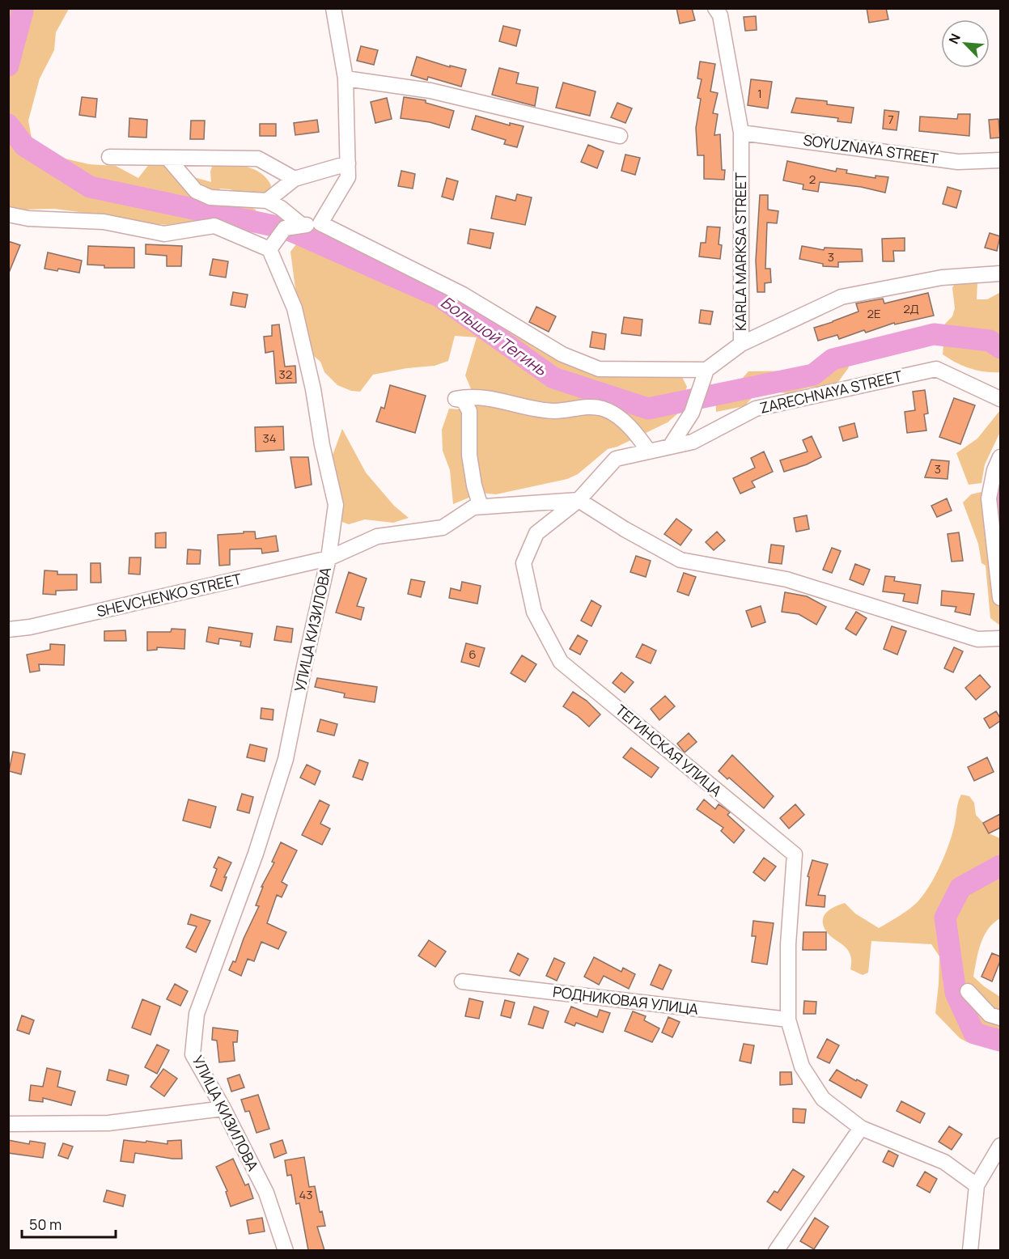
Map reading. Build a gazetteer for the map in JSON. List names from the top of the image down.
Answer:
{
  "streets": {
    "street": [
      "SOYUZNAYA STREET",
      "KARLA MARKSA STREET",
      "ZARECHNAYA STREET",
      "SHEVCHENKO STREET",
      "УЛИЦА КИЗИЛОВА",
      "ТЕГИНСКАЯ УЛИЦА",
      "РОДНИКОВАЯ УЛИЦА"
    ]
  },
  "crossings": [
    ["SOYUZNAYA STREET", "KARLA MARKSA STREET"],
    ["ZARECHNAYA STREET", "ТЕГИНСКАЯ УЛИЦА"],
    ["SHEVCHENKO STREET", "УЛИЦА КИЗИЛОВА"],
    ["ТЕГИНСКАЯ УЛИЦА", "РОДНИКОВАЯ УЛИЦА"]
  ],
  "water": ["Большой Тегинь"],
  "house_numbers": [
    "1",
    "7",
    "2",
    "3",
    "2Д",
    "2Е",
    "32",
    "34",
    "3",
    "6",
    "43"
  ],
  "scale_bar": "50 m",
  "north": "top left"
}
